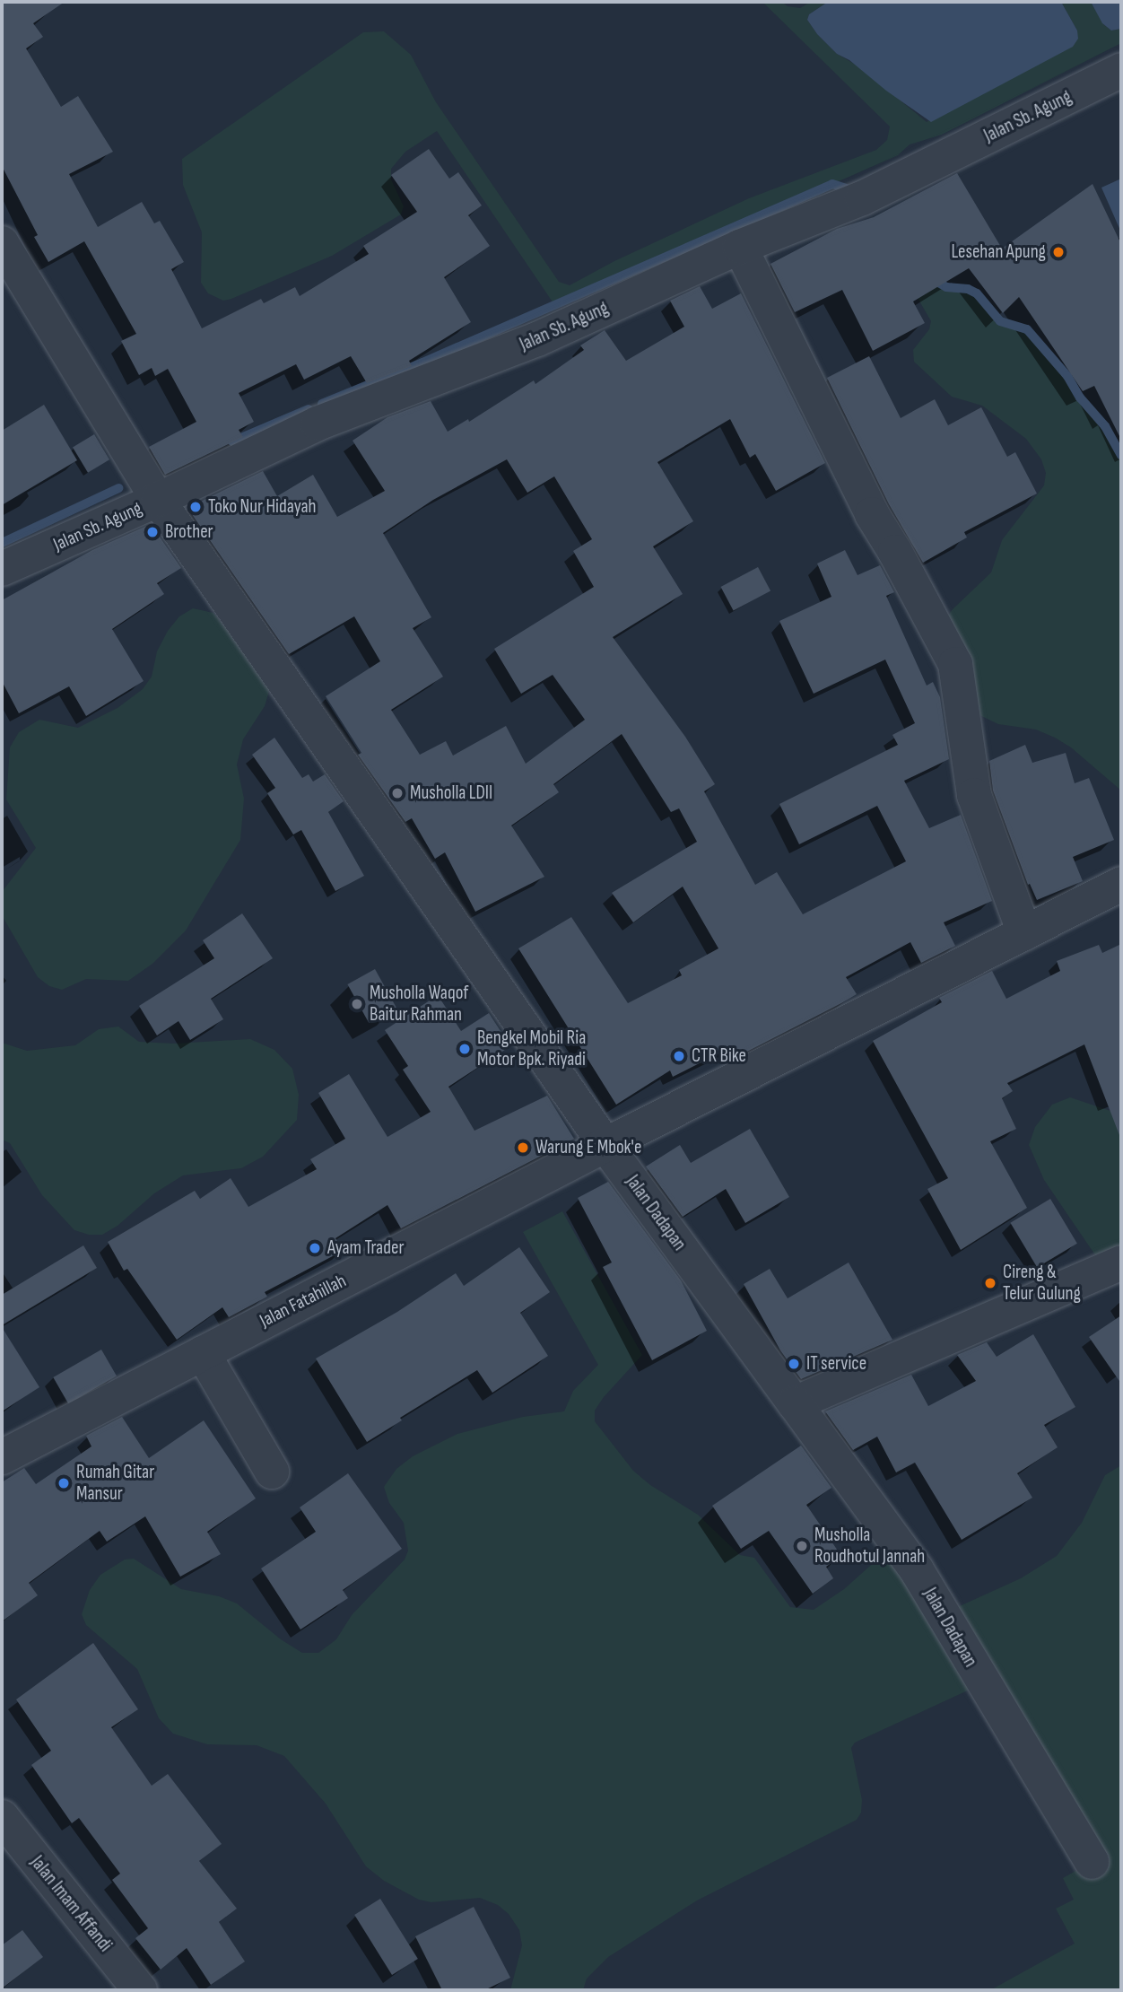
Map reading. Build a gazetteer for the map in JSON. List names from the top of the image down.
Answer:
{
  "streets": {
    "street": [
      "Jalan Sb. Agung",
      "Jalan Dadapan",
      "Jalan Fatahillah",
      "Jalan Imam Affandi"
    ]
  },
  "crossings": [
    ["Jalan Sb. Agung", "Jalan Dadapan"],
    ["Jalan Dadapan", "Jalan Fatahillah"]
  ],
  "places": [
    "Lesehan Apung",
    "Toko Nur Hidayah",
    "Brother",
    "Musholla LDII",
    "Musholla Waqof Baitur Rahman",
    "Bengkel Mobil Ria Motor Bpk. Riyadi",
    "CTR Bike",
    "Warung E Mbok'e",
    "Ayam Trader",
    "Cireng & Telur Gulung",
    "IT service",
    "Rumah Gitar Mansur",
    "Musholla Roudhotul Jannah"
  ]
}
